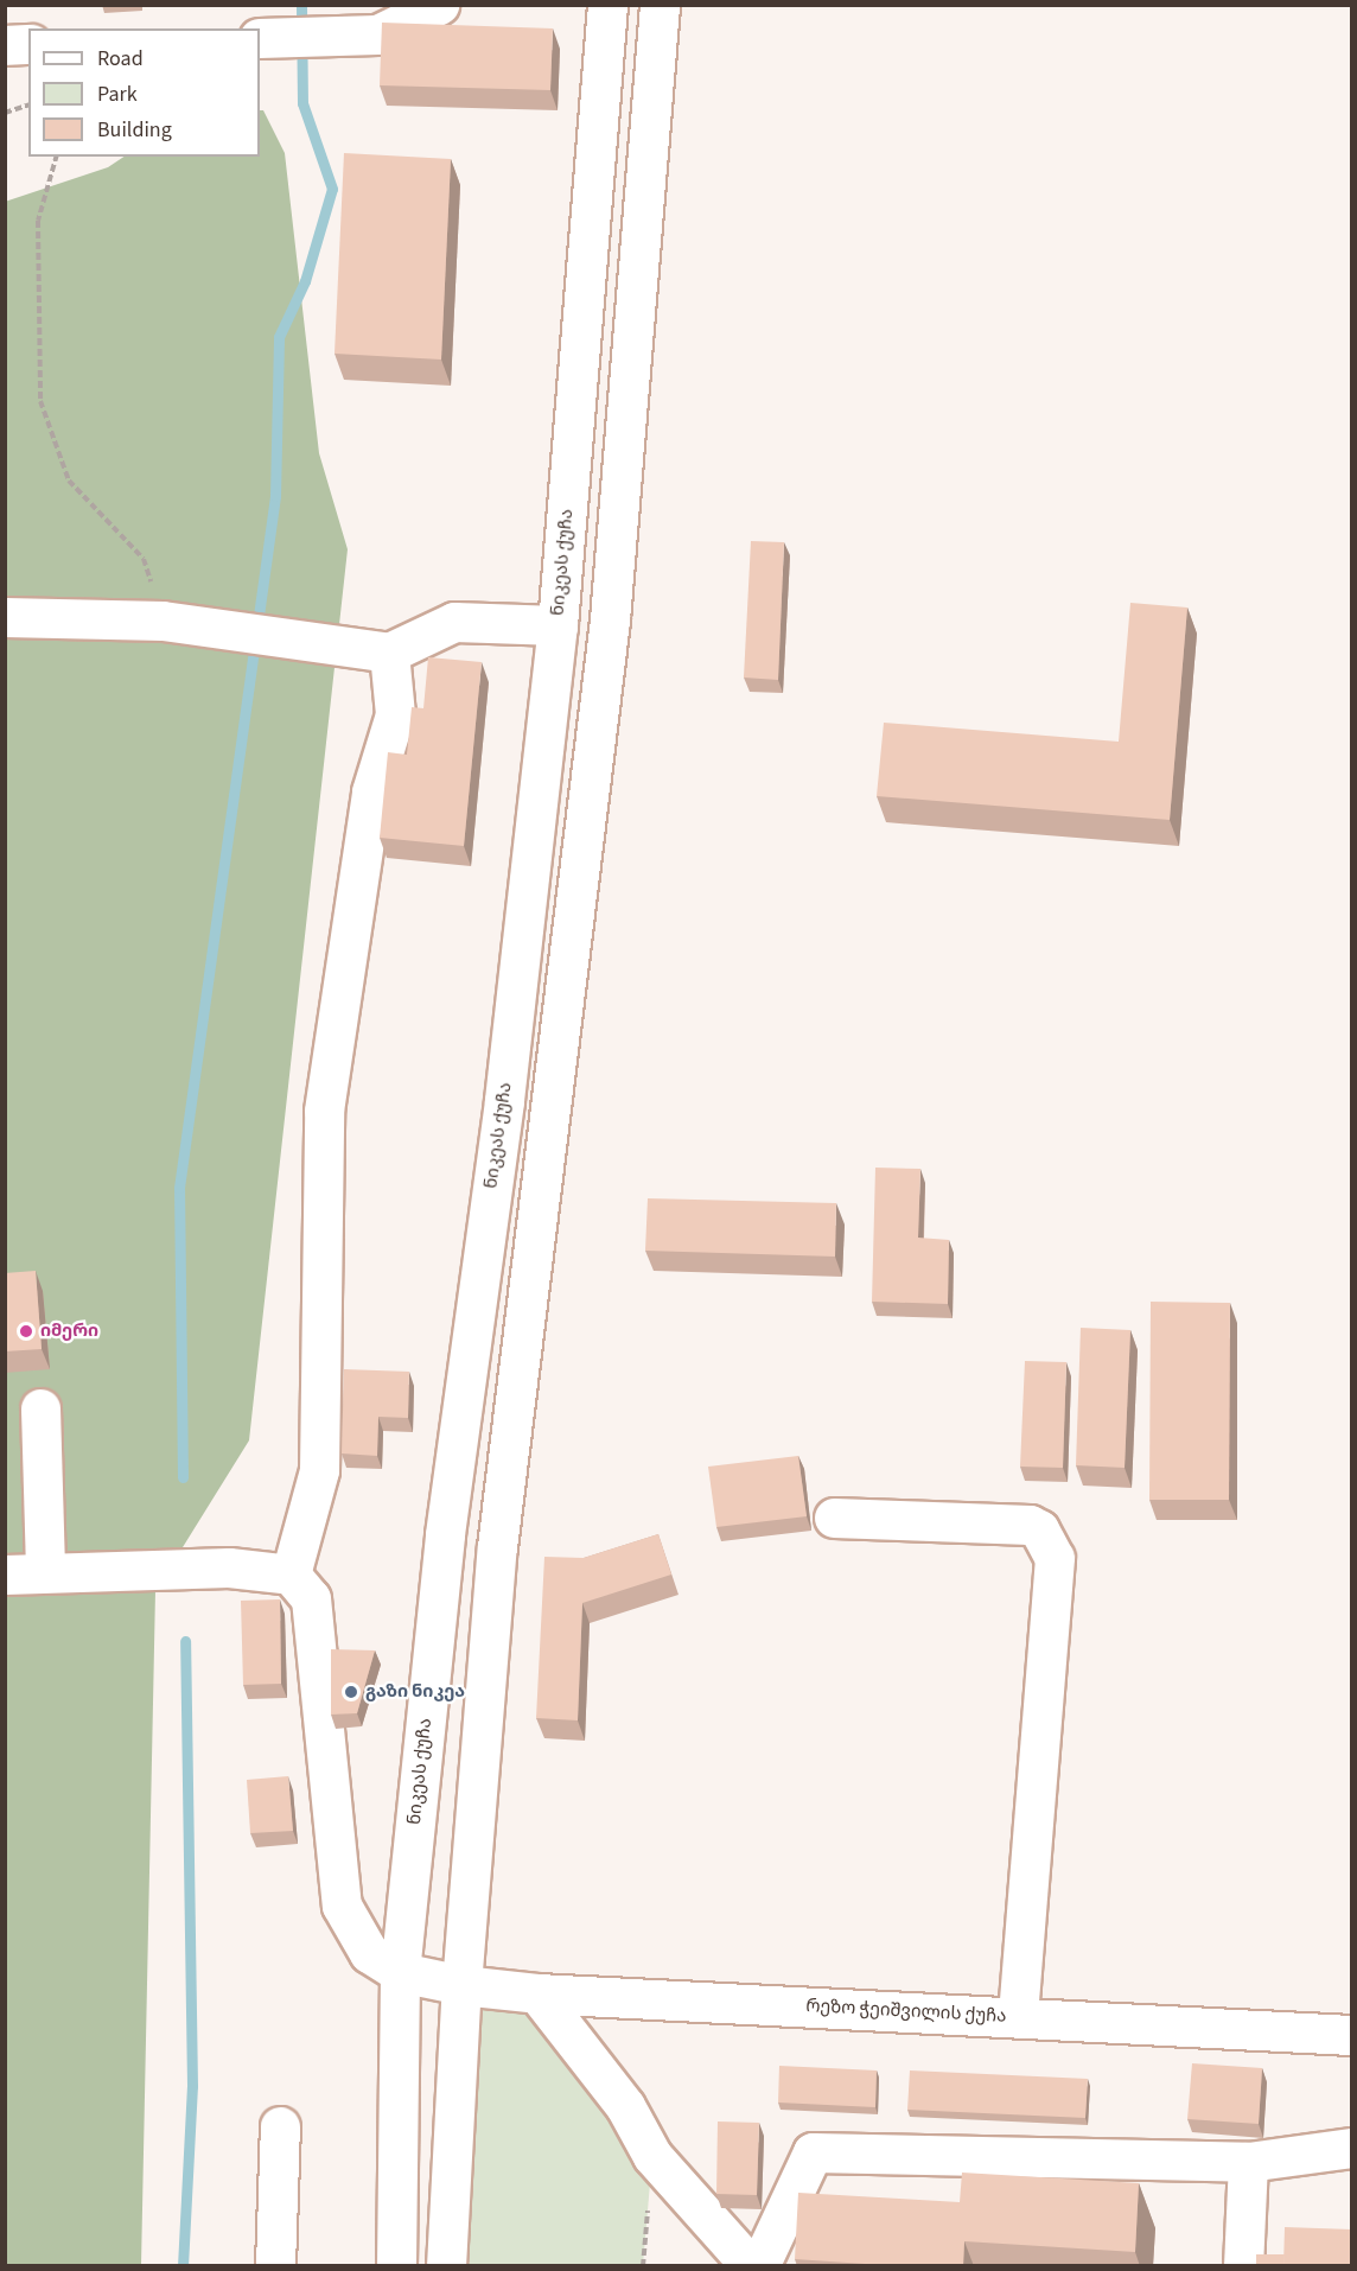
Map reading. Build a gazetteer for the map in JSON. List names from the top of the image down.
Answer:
{
  "streets": {
    "main road": ["ნიკეას ქუჩა", "რეზო ჭეიშვილის ქუჩა"]
  },
  "crossings": [
    ["ნიკეას ქუჩა", "რეზო ჭეიშვილის ქუჩა"]
  ],
  "places": ["იმერი", "გაზი ნიკეა"],
  "legend": ["Road", "Park", "Building"]
}
